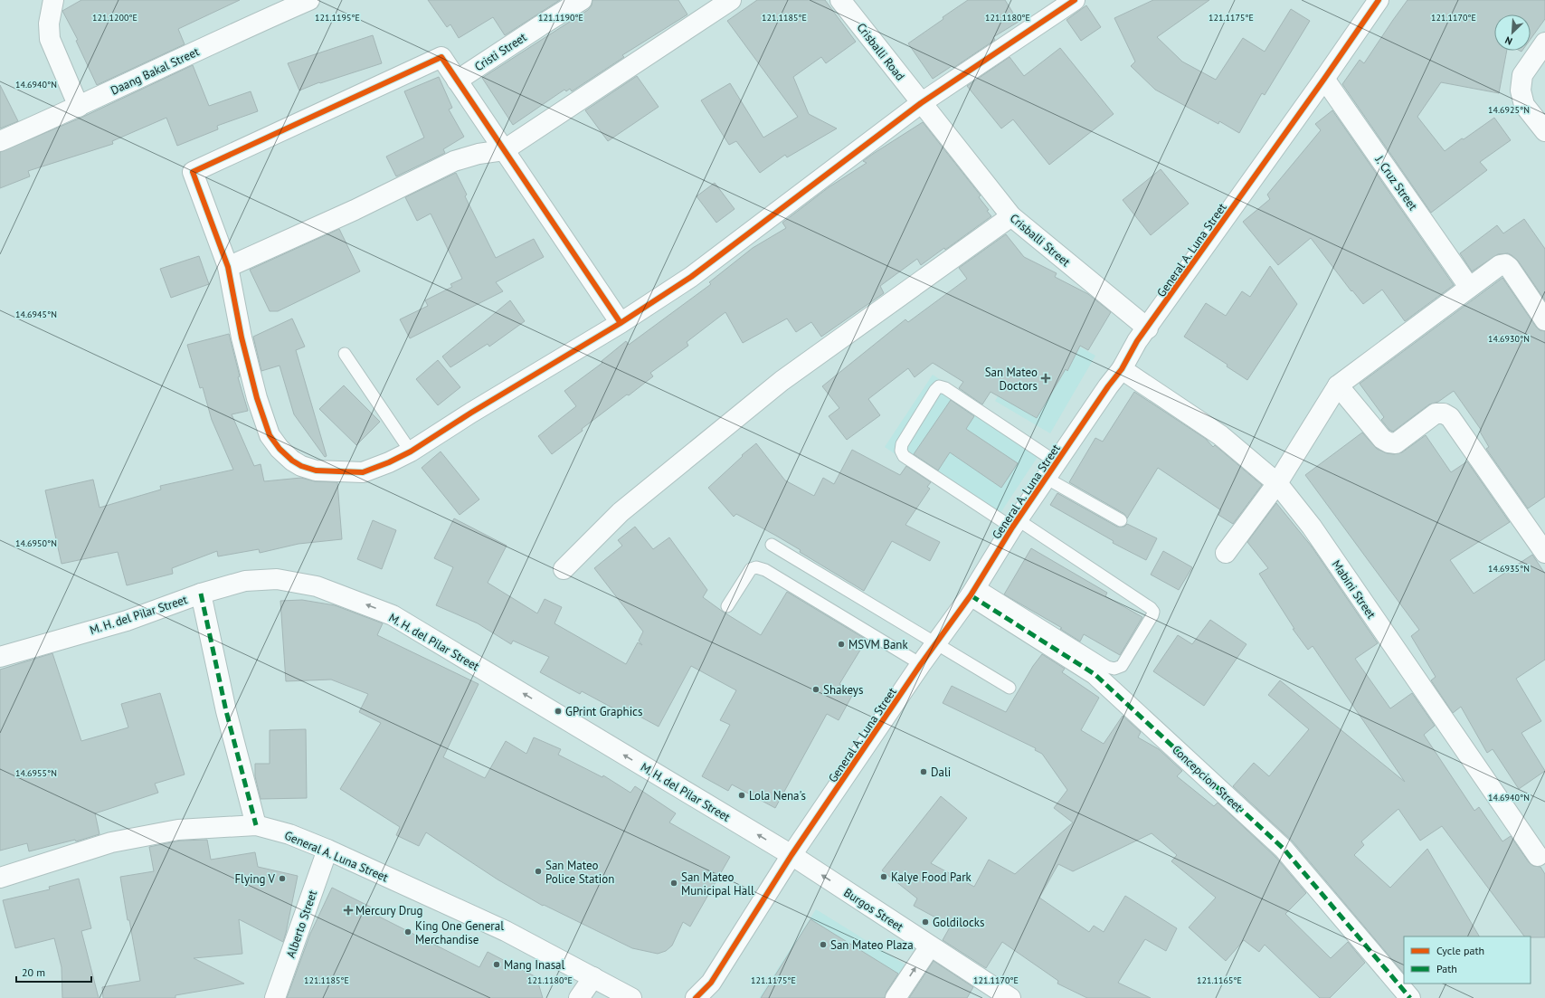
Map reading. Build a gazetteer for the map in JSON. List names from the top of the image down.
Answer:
{
  "streets": {
    "street": [
      "Cristi Street",
      "Crisballi Road",
      "Daang Bakal Street",
      "J. Cruz Street",
      "Crisballi Street",
      "General A. Luna Street",
      "Mabini Street",
      "M. H. del Pilar Street",
      "Concepcion Street",
      "Burgos Street",
      "Alberto Street"
    ]
  },
  "crossings": [
    ["Crisballi Road", "Crisballi Street"],
    ["J. Cruz Street", "General A. Luna Street"],
    ["Crisballi Street", "General A. Luna Street"],
    ["General A. Luna Street", "Mabini Street"],
    ["General A. Luna Street", "M. H. del Pilar Street"],
    ["General A. Luna Street", "Concepcion Street"],
    ["General A. Luna Street", "Burgos Street"],
    ["General A. Luna Street", "Alberto Street"],
    ["M. H. del Pilar Street", "Burgos Street"]
  ],
  "one_way": ["M. H. del Pilar Street", "Burgos Street"],
  "places": {
    "health": ["San Mateo Doctors", "Mercury Drug"],
    "other": [
      "MSVM Bank",
      "Shakeys",
      "GPrint Graphics",
      "Dali",
      "Lola Nena's",
      "San Mateo Police Station",
      "Kalye Food Park",
      "Flying V",
      "San Mateo Municipal Hall",
      "Goldilocks",
      "King One General Merchandise",
      "San Mateo Plaza",
      "Mang Inasal"
    ]
  },
  "legend": ["Cycle path", "Path"],
  "scale_bar": "20 m",
  "north": "bottom left",
  "coordinates": [
    "121.1200°E",
    "121.1195°E",
    "121.1190°E",
    "121.1185°E",
    "121.1180°E",
    "121.1175°E",
    "121.1170°E",
    "14.6940°N",
    "14.6925°N",
    "14.6945°N",
    "14.6930°N",
    "14.6950°N",
    "14.6935°N",
    "14.6955°N",
    "121.1165°E"
  ]
}
